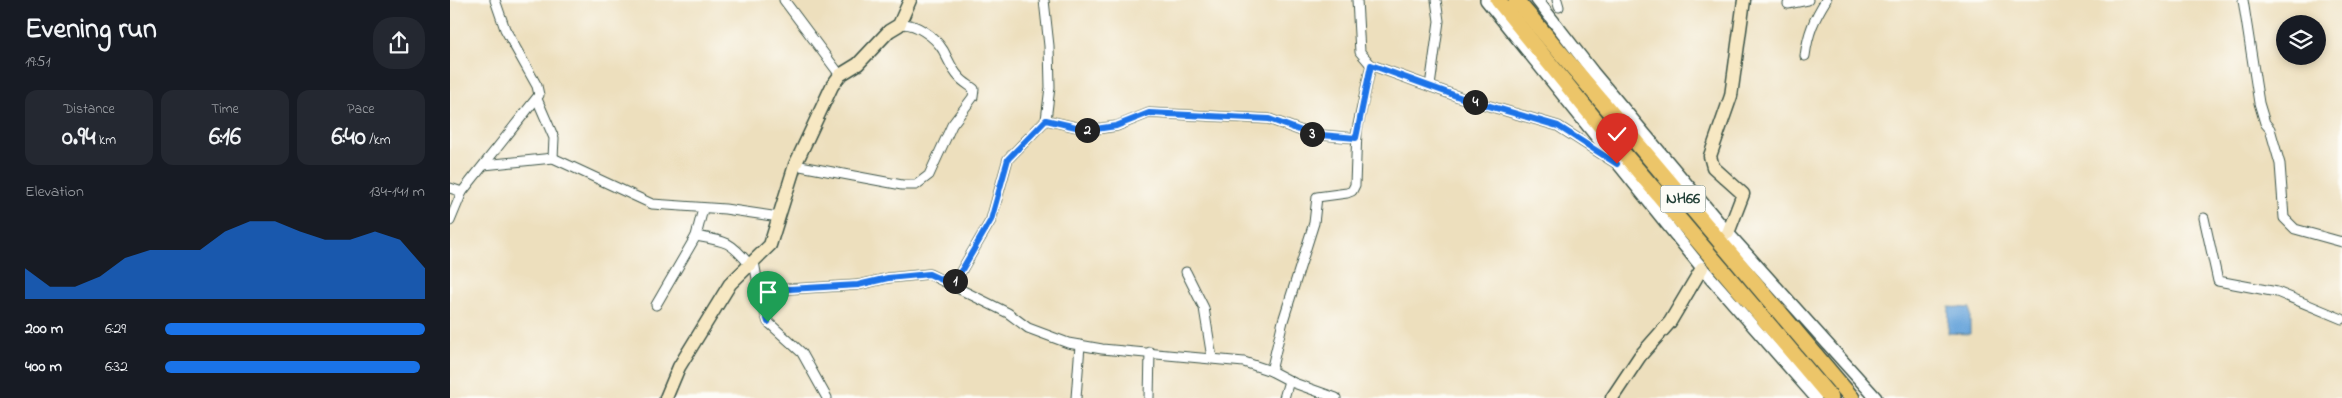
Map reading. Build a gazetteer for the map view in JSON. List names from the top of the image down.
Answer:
{
  "streets": {
    "highway": ["NH66"]
  },
  "page": {
    "heading": ["Evening run", "19:51"],
    "stats": [
      ["Distance", "0.94 km"],
      ["Time", "6:16"],
      ["Pace", "6:40 /km"]
    ],
    "pins": [
      "4",
      "2",
      "3",
      "1"
    ],
    "chart": ["Elevation", "134–141 m"],
    "list": [
      {
        "name": "200 m",
        "note": "6:29"
      },
      {
        "name": "400 m",
        "note": "6:32"
      }
    ]
  }
}
